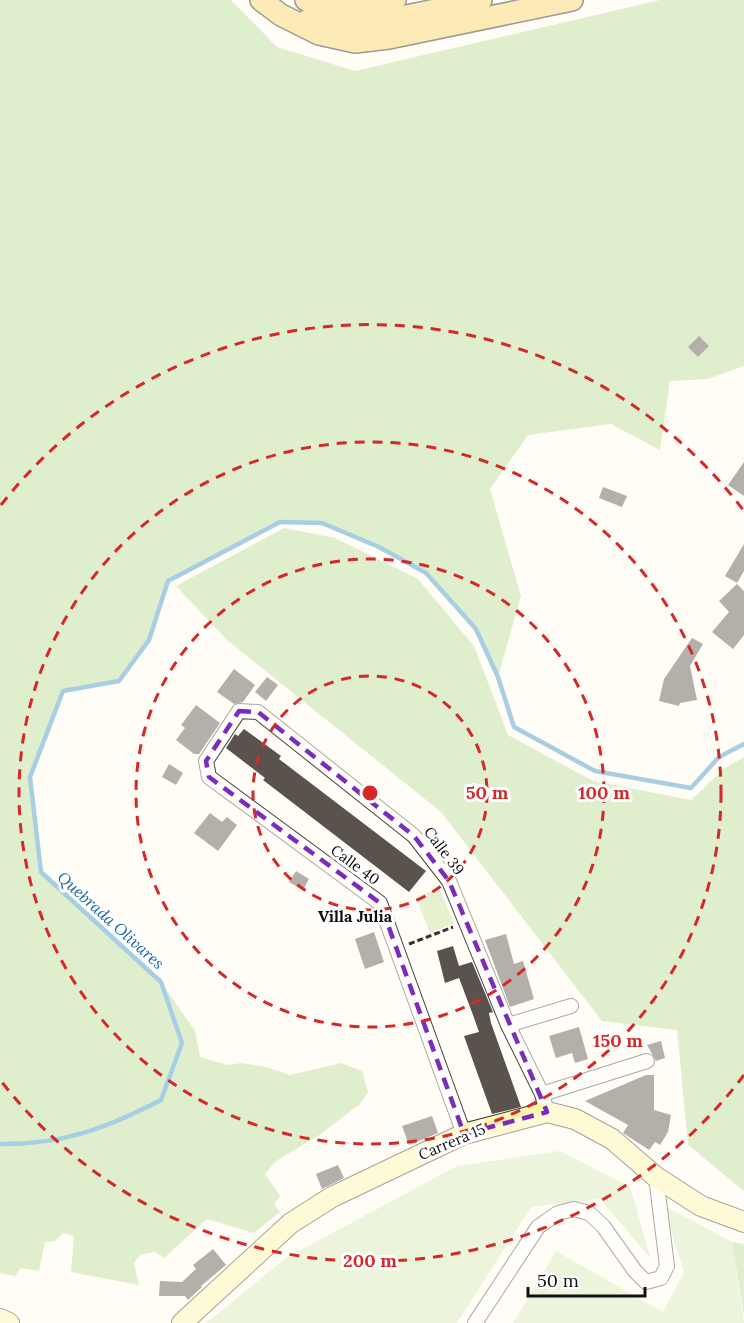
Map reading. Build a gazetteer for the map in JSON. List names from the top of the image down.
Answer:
{
  "streets": {
    "main road": ["Carrera 15"],
    "street": ["Calle 39", "Calle 40"]
  },
  "crossings": [
    ["Calle 39", "Calle 40"],
    ["Calle 39", "Carrera 15"],
    ["Calle 40", "Carrera 15"]
  ],
  "districts": ["Villa Julia"],
  "water": ["Quebrada Olivares"],
  "scale_bar": "50 m",
  "rings": [
    "50 m",
    "100 m",
    "150 m",
    "200 m"
  ]
}
